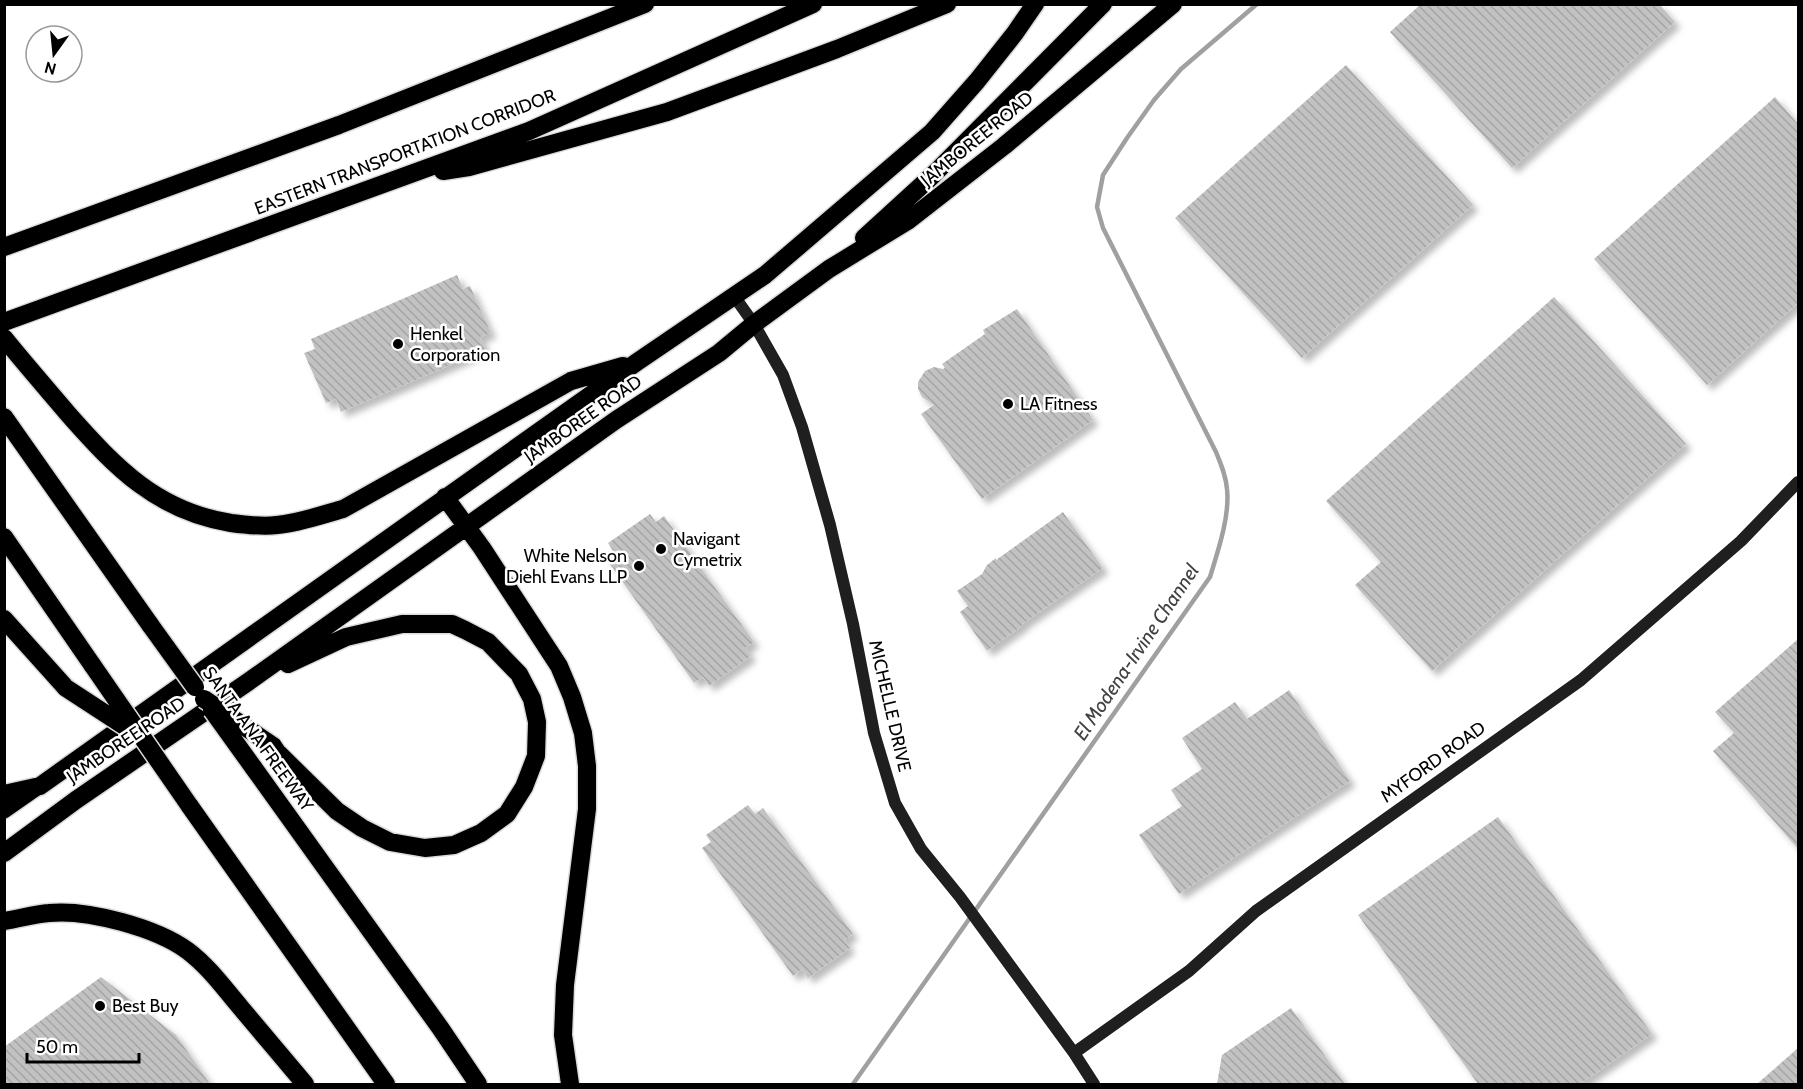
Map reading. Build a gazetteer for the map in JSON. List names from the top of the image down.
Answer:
{
  "streets": {
    "highway": ["JAMBOREE ROAD", "EASTERN TRANSPORTATION CORRIDOR", "SANTA ANA FREEWAY"],
    "street": ["MICHELLE DRIVE", "MYFORD ROAD"]
  },
  "crossings": [
    ["JAMBOREE ROAD", "MICHELLE DRIVE"],
    ["MICHELLE DRIVE", "MYFORD ROAD"]
  ],
  "water": ["El Modena-Irvine Channel"],
  "places": [
    "Henkel Corporation",
    "LA Fitness",
    "Navigant Cymetrix",
    "White Nelson Diehl Evans LLP",
    "Best Buy"
  ],
  "scale_bar": "50 m",
  "north": "bottom"
}
